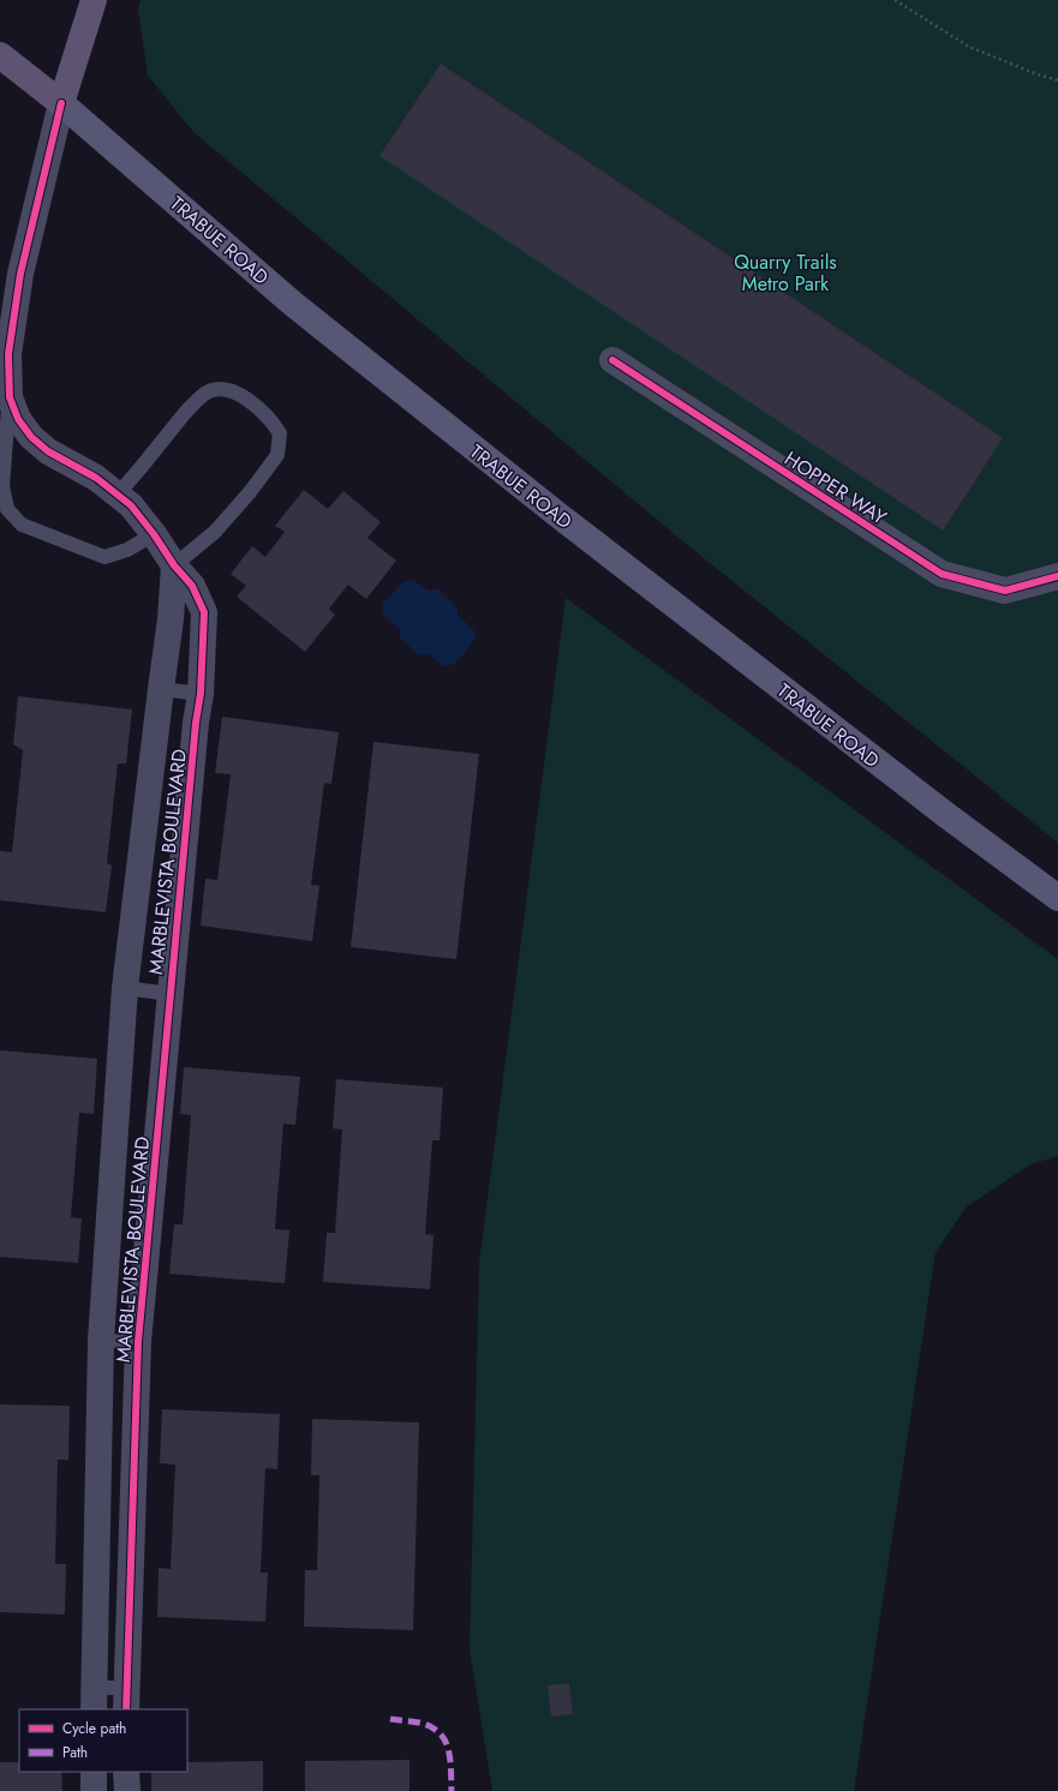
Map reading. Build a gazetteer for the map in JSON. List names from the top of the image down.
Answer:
{
  "streets": {
    "main road": ["TRABUE ROAD"],
    "street": ["HOPPER WAY", "MARBLEVISTA BOULEVARD"]
  },
  "crossings": [
    ["TRABUE ROAD", "MARBLEVISTA BOULEVARD"]
  ],
  "parks": ["Quarry Trails Metro Park"],
  "legend": ["Cycle path", "Path"]
}
